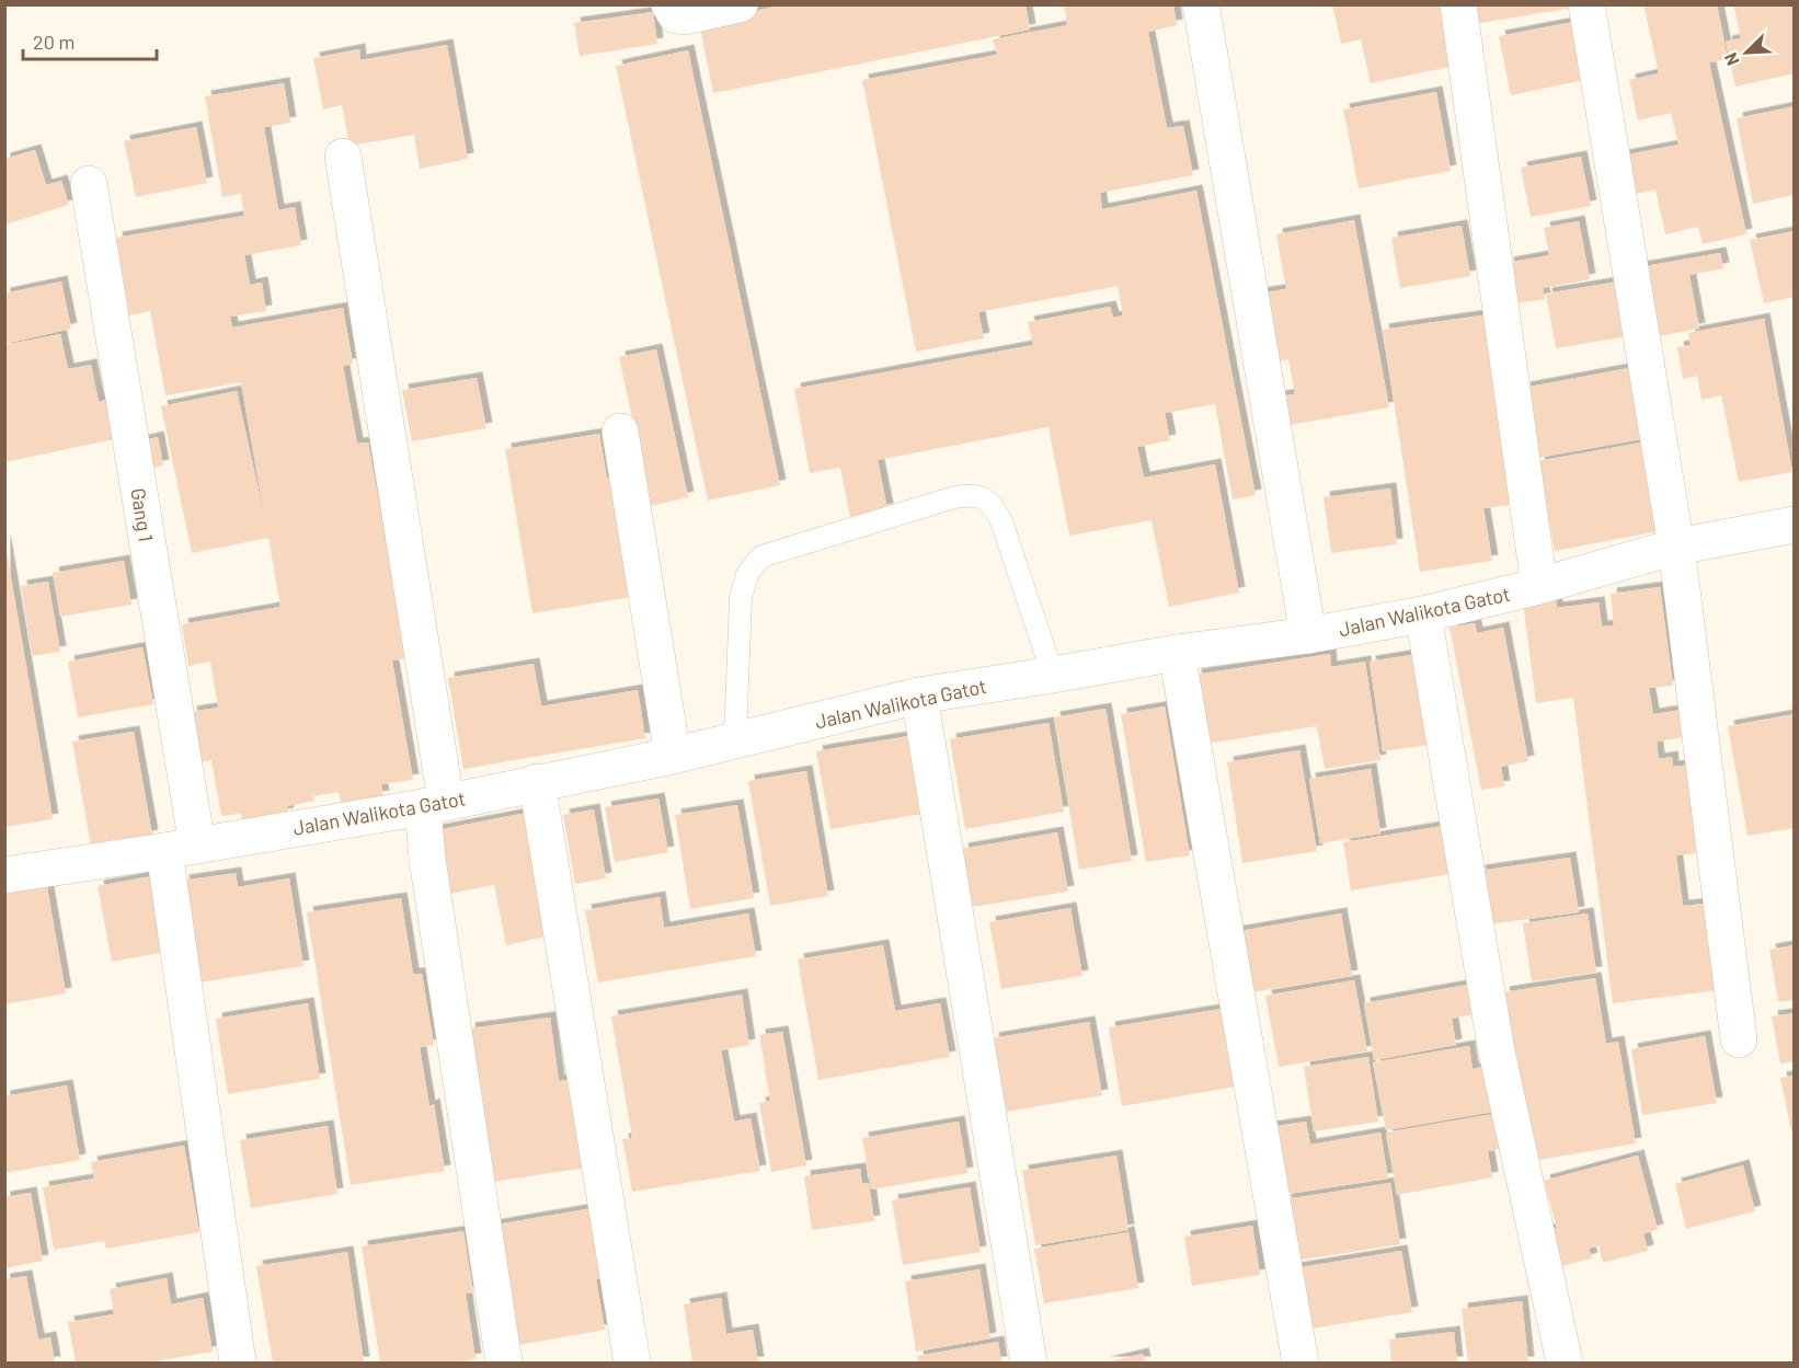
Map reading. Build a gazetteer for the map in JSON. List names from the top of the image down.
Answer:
{
  "streets": {
    "street": ["Gang 1", "Jalan Walikota Gatot"]
  },
  "crossings": [
    ["Gang 1", "Jalan Walikota Gatot"]
  ],
  "scale_bar": "20 m",
  "north": "bottom left"
}
